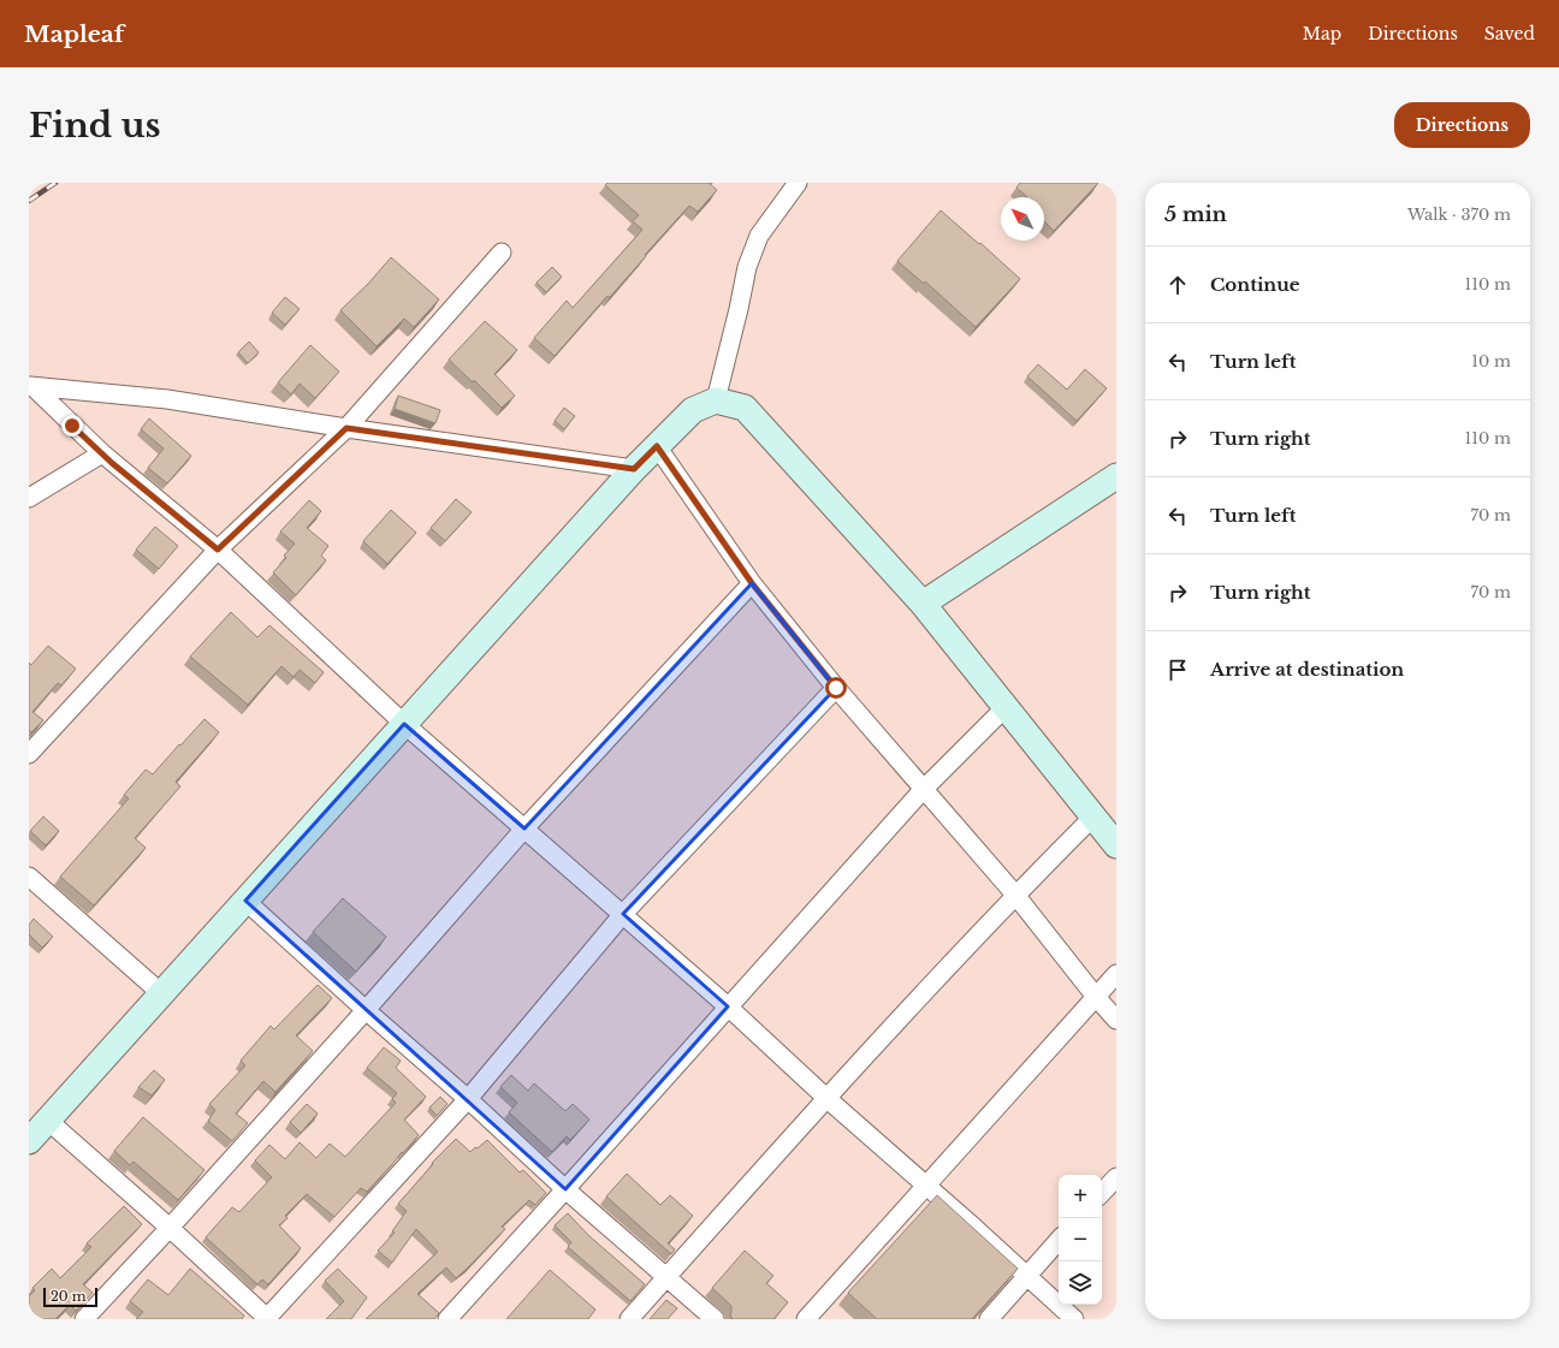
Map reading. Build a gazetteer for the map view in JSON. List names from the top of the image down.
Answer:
{
  "scale_bar": "20 m",
  "north": "top left",
  "page": {
    "header": "Mapleaf",
    "nav": ["Map", "Directions", "Saved"],
    "buttons": "Directions",
    "title": "Find us",
    "heading": ["5 min", "Walk · 370 m"],
    "list": [
      ["Continue", "110 m"],
      ["Turn left", "10 m"],
      ["Turn right", "110 m"],
      ["Turn left", "70 m"],
      ["Turn right", "70 m"],
      "Arrive at destination"
    ],
    "map_buttons": ["+", "−"],
    "scale": "20 m"
  }
}
